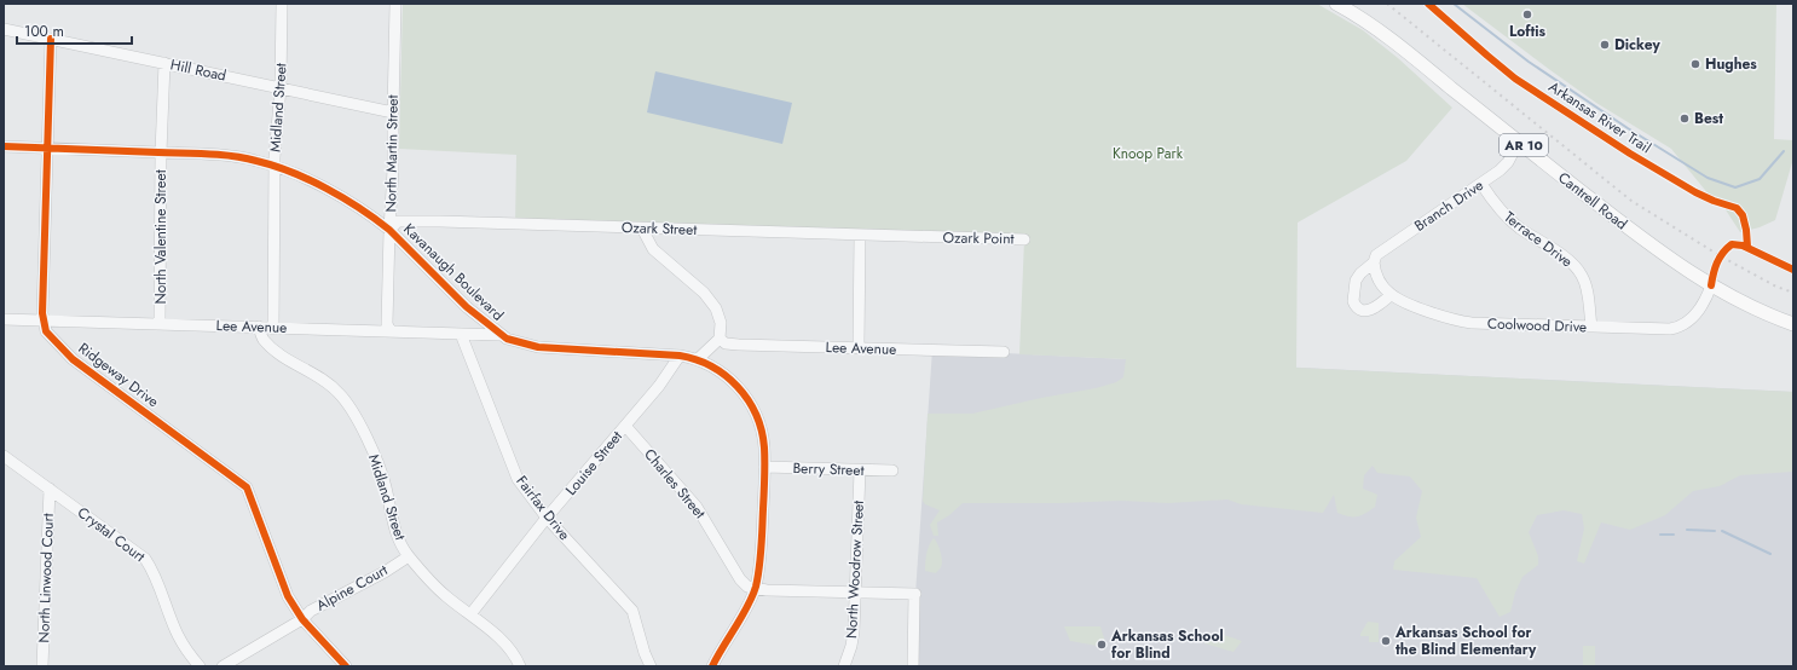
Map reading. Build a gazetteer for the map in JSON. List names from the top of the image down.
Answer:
{
  "streets": {
    "main road": ["AR 10", "Cantrell Road"],
    "street": [
      "Hill Road",
      "Midland Street",
      "North Martin Street",
      "Branch Drive",
      "Ozark Street",
      "North Valentine Street",
      "Ozark Point",
      "Terrace Drive",
      "Kavanaugh Boulevard",
      "Coolwood Drive",
      "Lee Avenue",
      "Ridgeway Drive",
      "Louise Street",
      "Berry Street",
      "Charles Street",
      "Fairfax Drive",
      "Crystal Court",
      "North Woodrow Street",
      "North Linwood Court",
      "Alpine Court"
    ],
    "cycle path": ["Arkansas River Trail"]
  },
  "crossings": [
    ["Hill Road", "Midland Street"],
    ["Hill Road", "North Martin Street"],
    ["Hill Road", "North Valentine Street"],
    ["Hill Road", "Ridgeway Drive"],
    ["Midland Street", "Kavanaugh Boulevard"],
    ["Midland Street", "Lee Avenue"],
    ["Midland Street", "Louise Street"],
    ["Midland Street", "Alpine Court"],
    ["North Martin Street", "Ozark Street"],
    ["North Martin Street", "Kavanaugh Boulevard"],
    ["North Martin Street", "Lee Avenue"],
    ["Cantrell Road", "Branch Drive"],
    ["Cantrell Road", "Coolwood Drive"],
    ["Branch Drive", "Terrace Drive"],
    ["Branch Drive", "Coolwood Drive"],
    ["Ozark Street", "Ozark Point"],
    ["Ozark Street", "Kavanaugh Boulevard"],
    ["North Valentine Street", "Kavanaugh Boulevard"],
    ["North Valentine Street", "Lee Avenue"],
    ["Terrace Drive", "Coolwood Drive"],
    ["Kavanaugh Boulevard", "Lee Avenue"],
    ["Kavanaugh Boulevard", "Ridgeway Drive"],
    ["Kavanaugh Boulevard", "Louise Street"],
    ["Kavanaugh Boulevard", "Berry Street"],
    ["Kavanaugh Boulevard", "Charles Street"],
    ["Lee Avenue", "Ridgeway Drive"],
    ["Lee Avenue", "Fairfax Drive"],
    ["Ridgeway Drive", "Alpine Court"],
    ["Louise Street", "Charles Street"],
    ["Louise Street", "Fairfax Drive"],
    ["Berry Street", "North Woodrow Street"],
    ["Crystal Court", "North Linwood Court"]
  ],
  "parks": ["Knoop Park"],
  "places": [
    "Loftis",
    "Dickey",
    "Hughes",
    "Best",
    "Arkansas School for the Blind Elementary",
    "Arkansas School for Blind"
  ],
  "scale_bar": "100 m"
}
